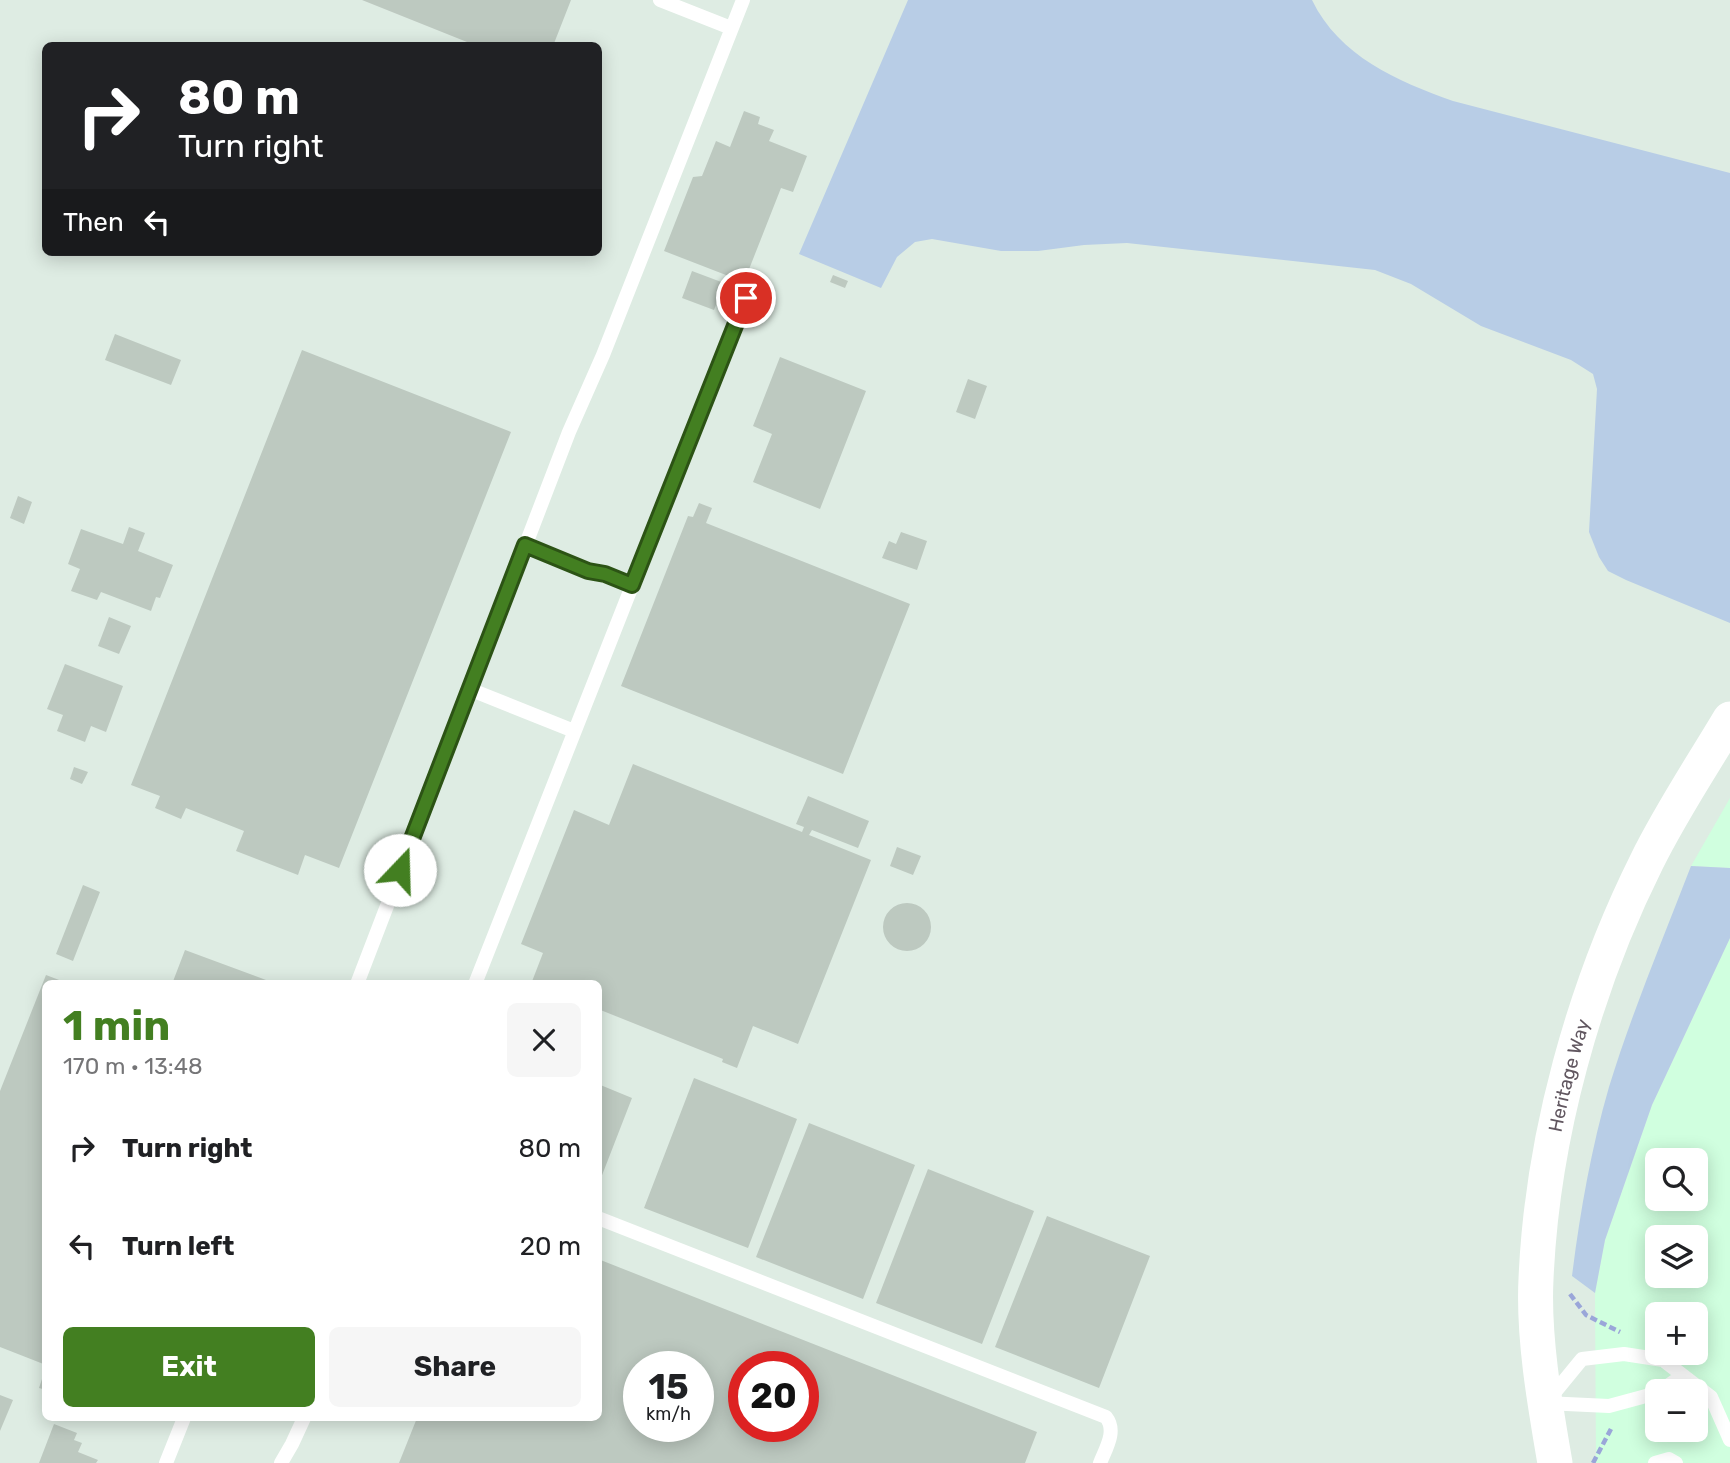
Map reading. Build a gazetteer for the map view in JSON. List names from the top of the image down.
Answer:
{
  "streets": {
    "street": ["Heritage Way"]
  },
  "page": {
    "turn": ["80 m", "Turn right"],
    "then": "Then",
    "heading": ["1 min", "170 m · 13:48"],
    "list": [
      {
        "name": "Turn right",
        "value": "80 m"
      },
      {
        "name": "Turn left",
        "value": "20 m"
      }
    ],
    "map_buttons": ["+", "−"],
    "buttons": ["Exit", "Share"],
    "speed": "15 km/h",
    "limit": "20"
  }
}
